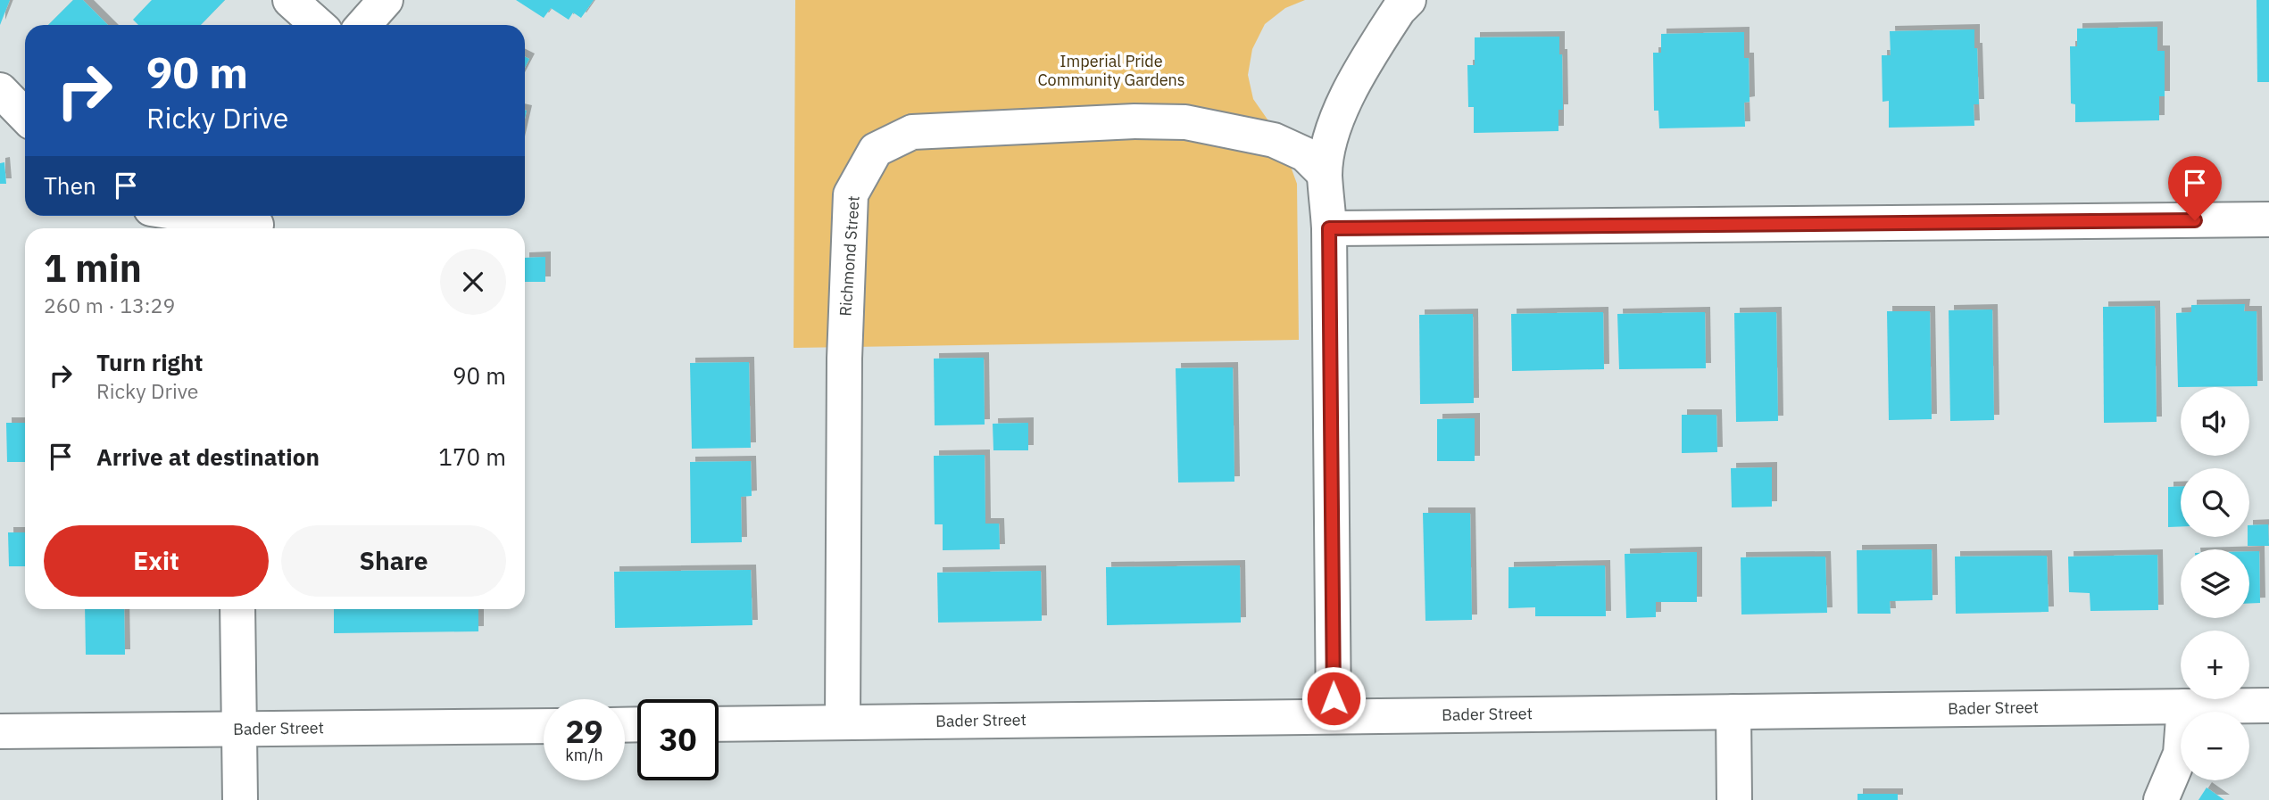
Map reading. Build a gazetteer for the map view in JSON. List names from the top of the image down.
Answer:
{
  "streets": {
    "street": ["Richmond Street", "Bader Street"]
  },
  "crossings": [
    ["Richmond Street", "Bader Street"]
  ],
  "parks": ["Imperial Pride Community Gardens"],
  "page": {
    "turn": ["90 m", "Ricky Drive"],
    "then": "Then",
    "heading": ["1 min", "260 m · 13:29"],
    "list": [
      {
        "name": "Turn right",
        "note": "Ricky Drive",
        "value": "90 m"
      },
      {
        "name": "Arrive at destination",
        "value": "170 m"
      }
    ],
    "map_buttons": ["+", "−"],
    "buttons": ["Exit", "Share"],
    "speed": "29 km/h",
    "limit": "30"
  }
}
